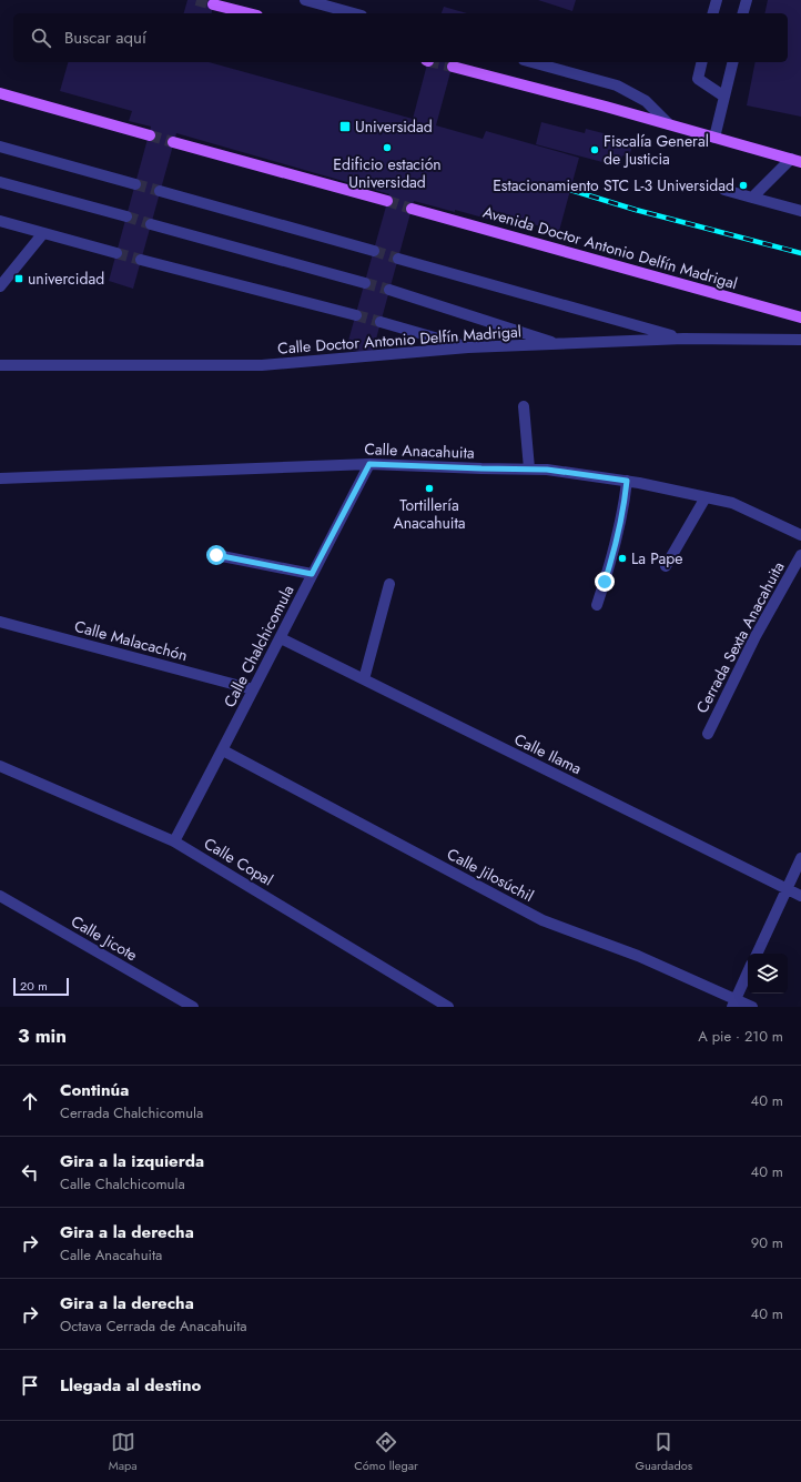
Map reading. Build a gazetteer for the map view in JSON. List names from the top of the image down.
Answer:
{
  "streets": {
    "main road": ["Avenida Doctor Antonio Delfín Madrigal"],
    "street": [
      "Calle Doctor Antonio Delfín Madrigal",
      "Calle Anacahuita",
      "Cerrada Sexta Anacahuita",
      "Calle Malacachón",
      "Calle Chalchicomula",
      "Calle Ilama",
      "Calle Copal",
      "Calle Jilosúchil",
      "Calle Jicote"
    ]
  },
  "crossings": [
    ["Calle Anacahuita", "Calle Chalchicomula"],
    ["Calle Malacachón", "Calle Chalchicomula"],
    ["Calle Chalchicomula", "Calle Ilama"],
    ["Calle Chalchicomula", "Calle Copal"],
    ["Calle Chalchicomula", "Calle Jilosúchil"]
  ],
  "places": {
    "transit": ["Universidad", "univercidad"],
    "other": [
      "Edificio estación Universidad",
      "Fiscalía General de Justicia",
      "Estacionamiento STC L-3 Universidad",
      "Tortillería Anacahuita",
      "La Pape"
    ]
  },
  "scale_bar": "20 m",
  "page": {
    "search": "Buscar aquí",
    "scale": "20 m",
    "heading": ["3 min", "A pie · 210 m"],
    "list": [
      ["Continúa", "Cerrada Chalchicomula", "40 m"],
      ["Gira a la izquierda", "Calle Chalchicomula", "40 m"],
      ["Gira a la derecha", "Calle Anacahuita", "90 m"],
      ["Gira a la derecha", "Octava Cerrada de Anacahuita", "40 m"],
      "Llegada al destino"
    ],
    "nav": ["Mapa", "Cómo llegar", "Guardados"]
  }
}
